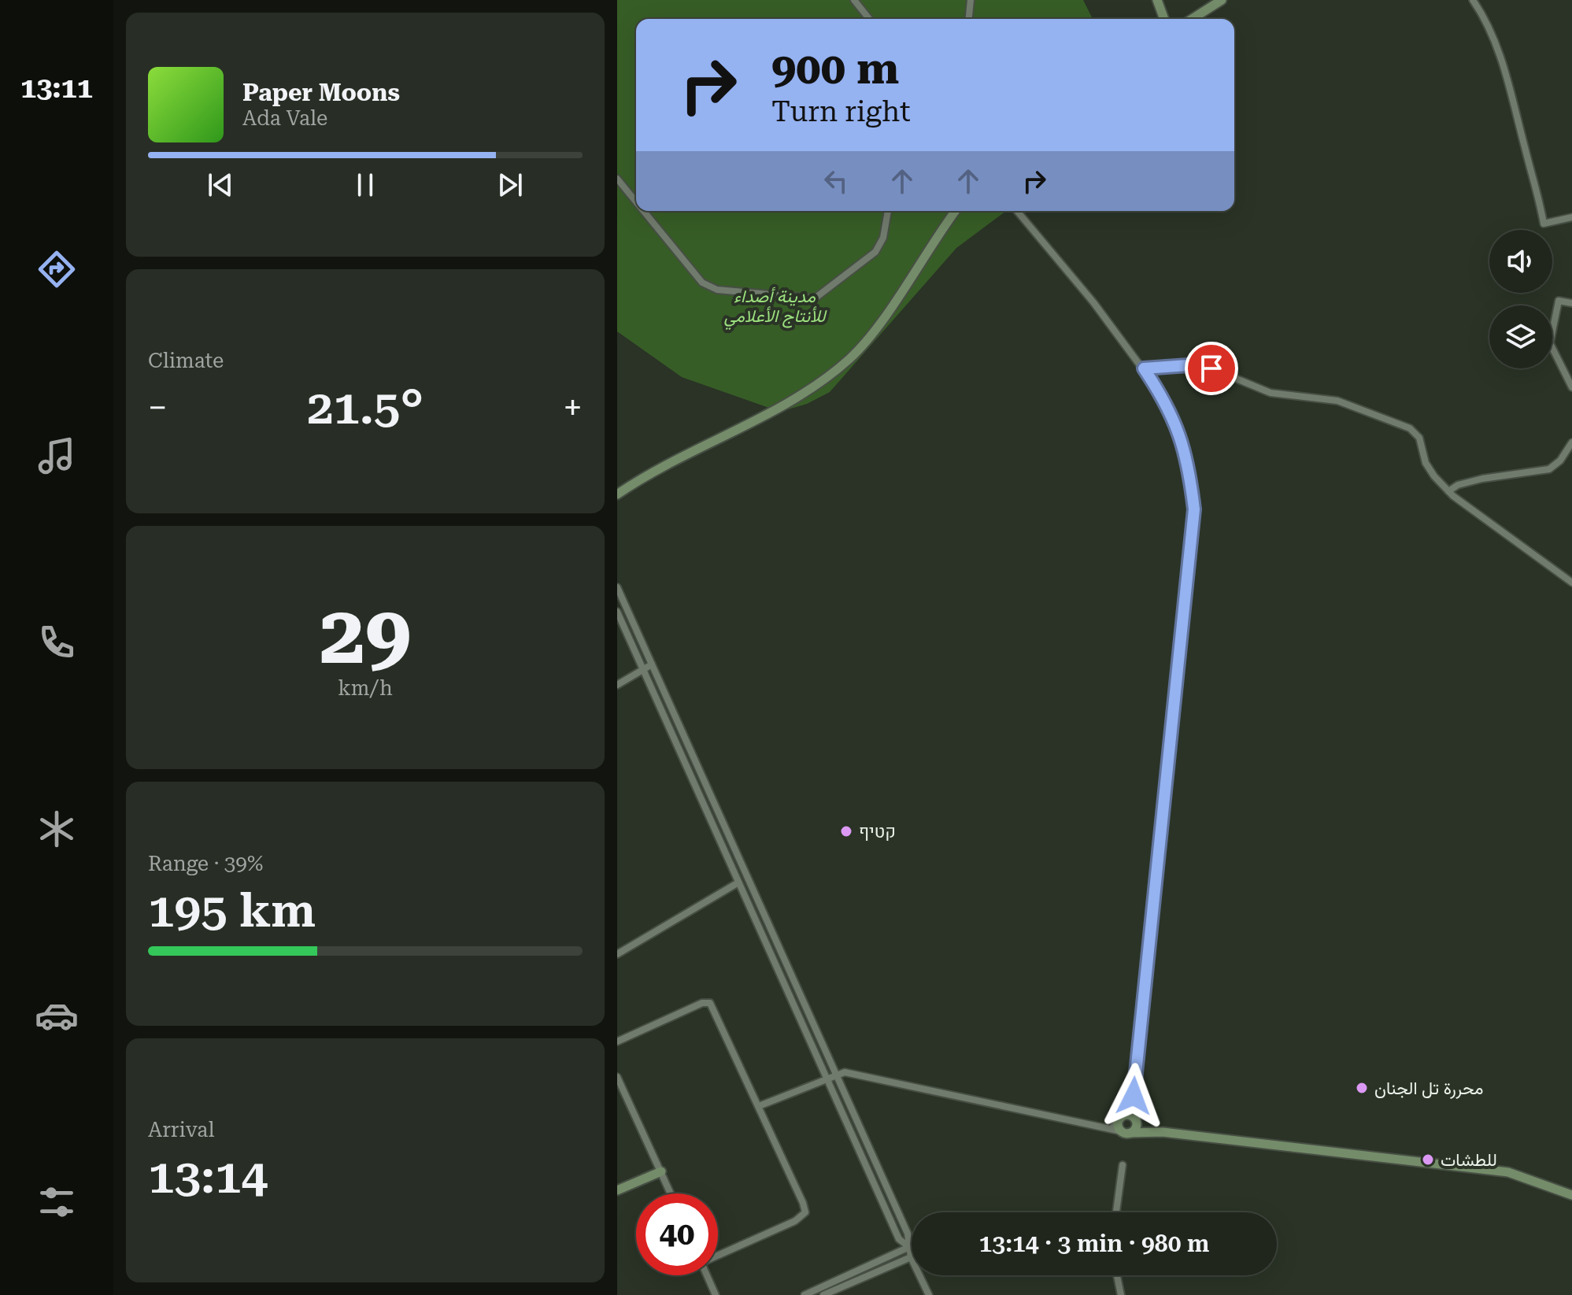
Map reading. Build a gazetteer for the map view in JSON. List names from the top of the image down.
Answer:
{
  "parks": ["مدينة أصداء للأنتاج الأعلامي"],
  "places": ["קטיף", "محررة تل الجنان", "للطشات"],
  "page": {
    "tabs": "13:11",
    "turn": ["900 m", "Turn right"],
    "song": ["Paper Moons", "Ada Vale"],
    "tile": [
      "Climate",
      ["29", "km/h"],
      ["Range · 39%", "195 km"],
      ["Arrival", "13:14"]
    ],
    "heat": ["−", "21.5°", "+"],
    "limit": "40",
    "trip": "13:14 · 3 min · 980 m"
  }
}
